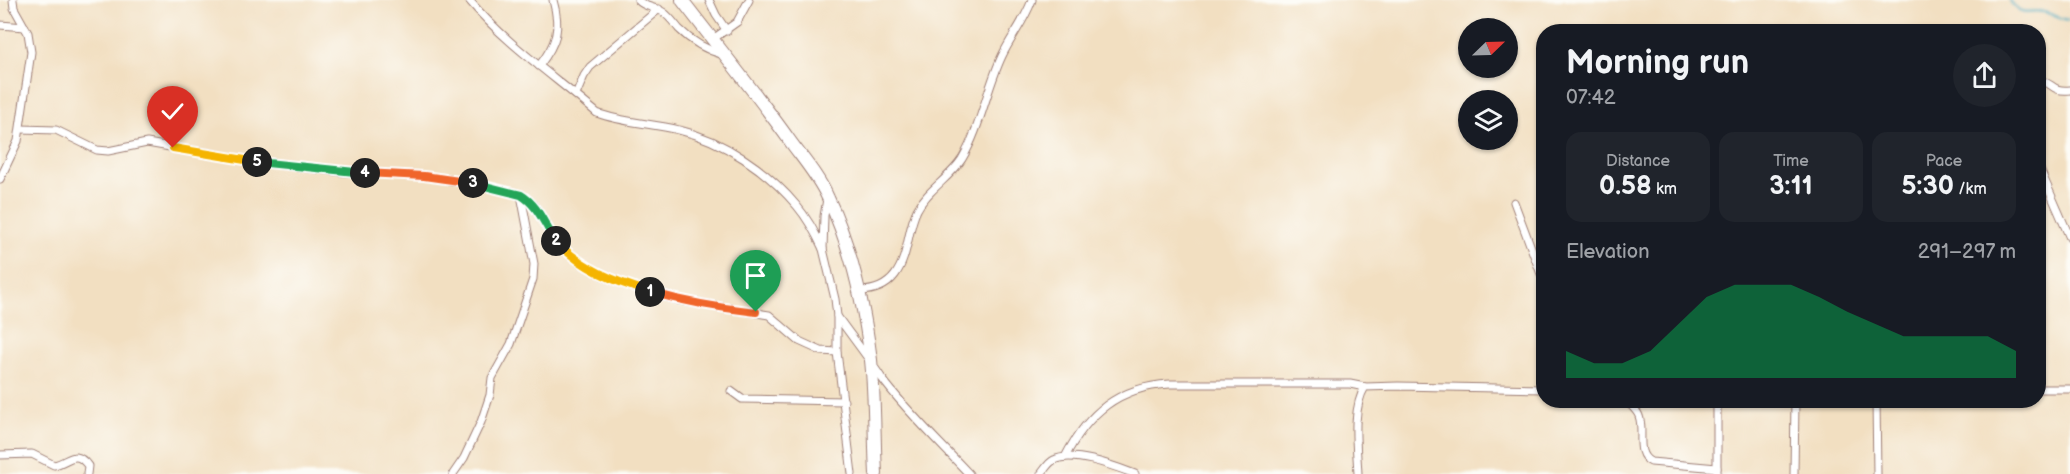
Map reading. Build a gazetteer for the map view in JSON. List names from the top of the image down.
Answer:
{
  "north": "top right",
  "page": {
    "heading": ["Morning run", "07:42"],
    "stats": [
      ["Distance", "0.58 km"],
      ["Time", "3:11"],
      ["Pace", "5:30 /km"]
    ],
    "pins": [
      "5",
      "4",
      "3",
      "2",
      "1"
    ],
    "chart": ["Elevation", "291–297 m"]
  }
}
